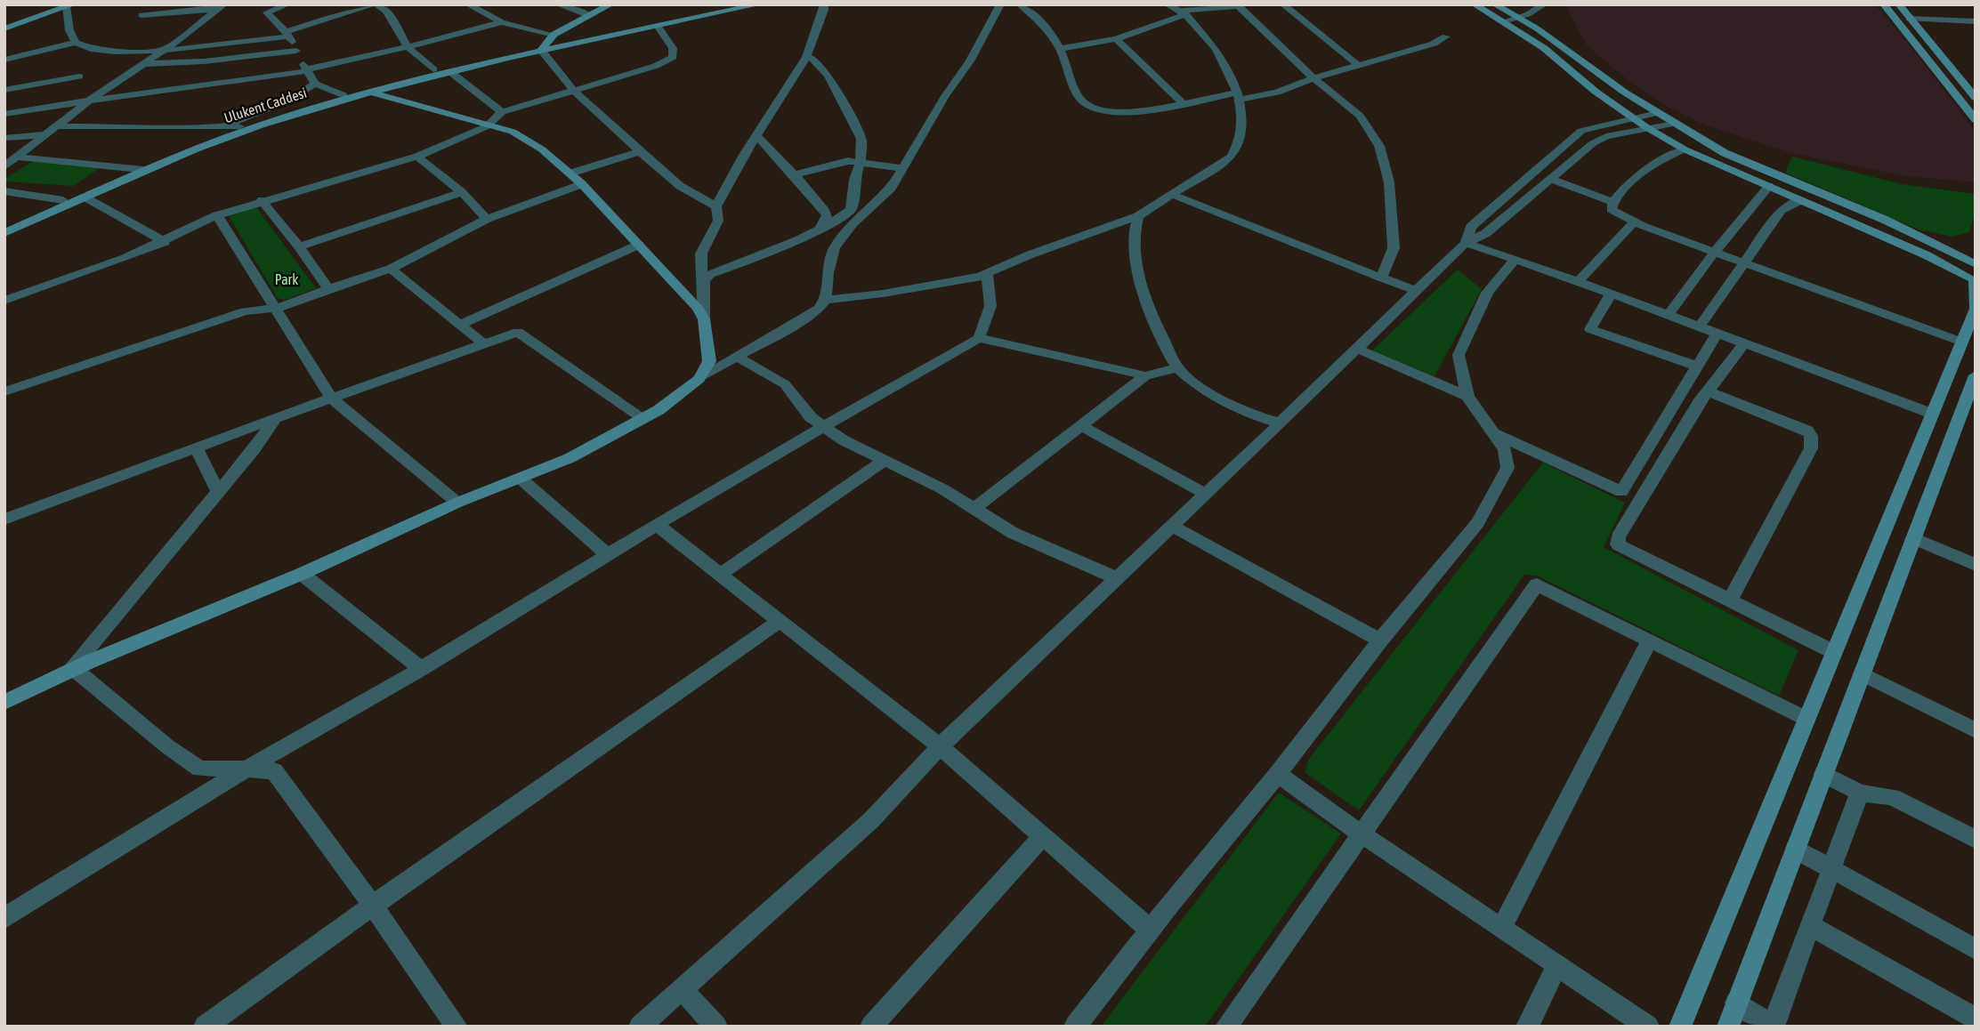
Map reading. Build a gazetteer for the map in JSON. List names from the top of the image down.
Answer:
{
  "streets": {
    "street": ["Ulukent Caddesi"]
  },
  "parks": ["Park"]
}
